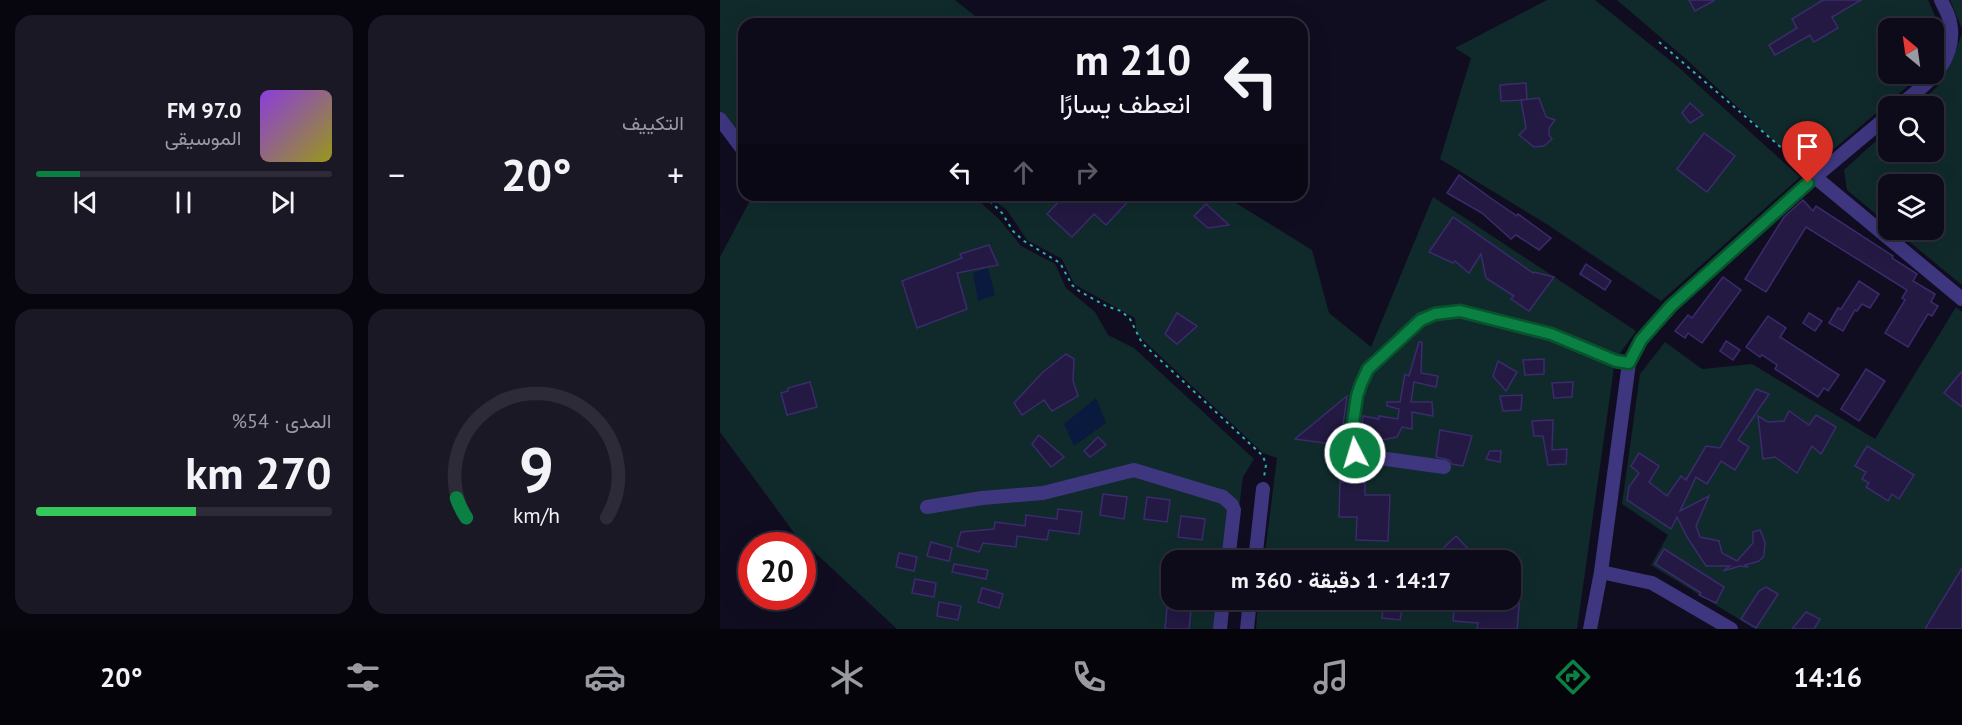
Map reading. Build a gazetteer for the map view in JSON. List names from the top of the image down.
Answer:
{
  "north": "top left",
  "page": {
    "tile": [
      "التكييف",
      ["المدى · 54%", "270 km"]
    ],
    "turn": ["210 m", "انعطف يسارًا"],
    "song": ["97.0 FM", "الموسيقى"],
    "heat": ["−", "20°", "+"],
    "limit": "20",
    "trip": "14:17 · 1 دقيقة · 360 m",
    "tabs": ["14:16", "20°"],
    "gauge": ["9", "km/h"]
  }
}
